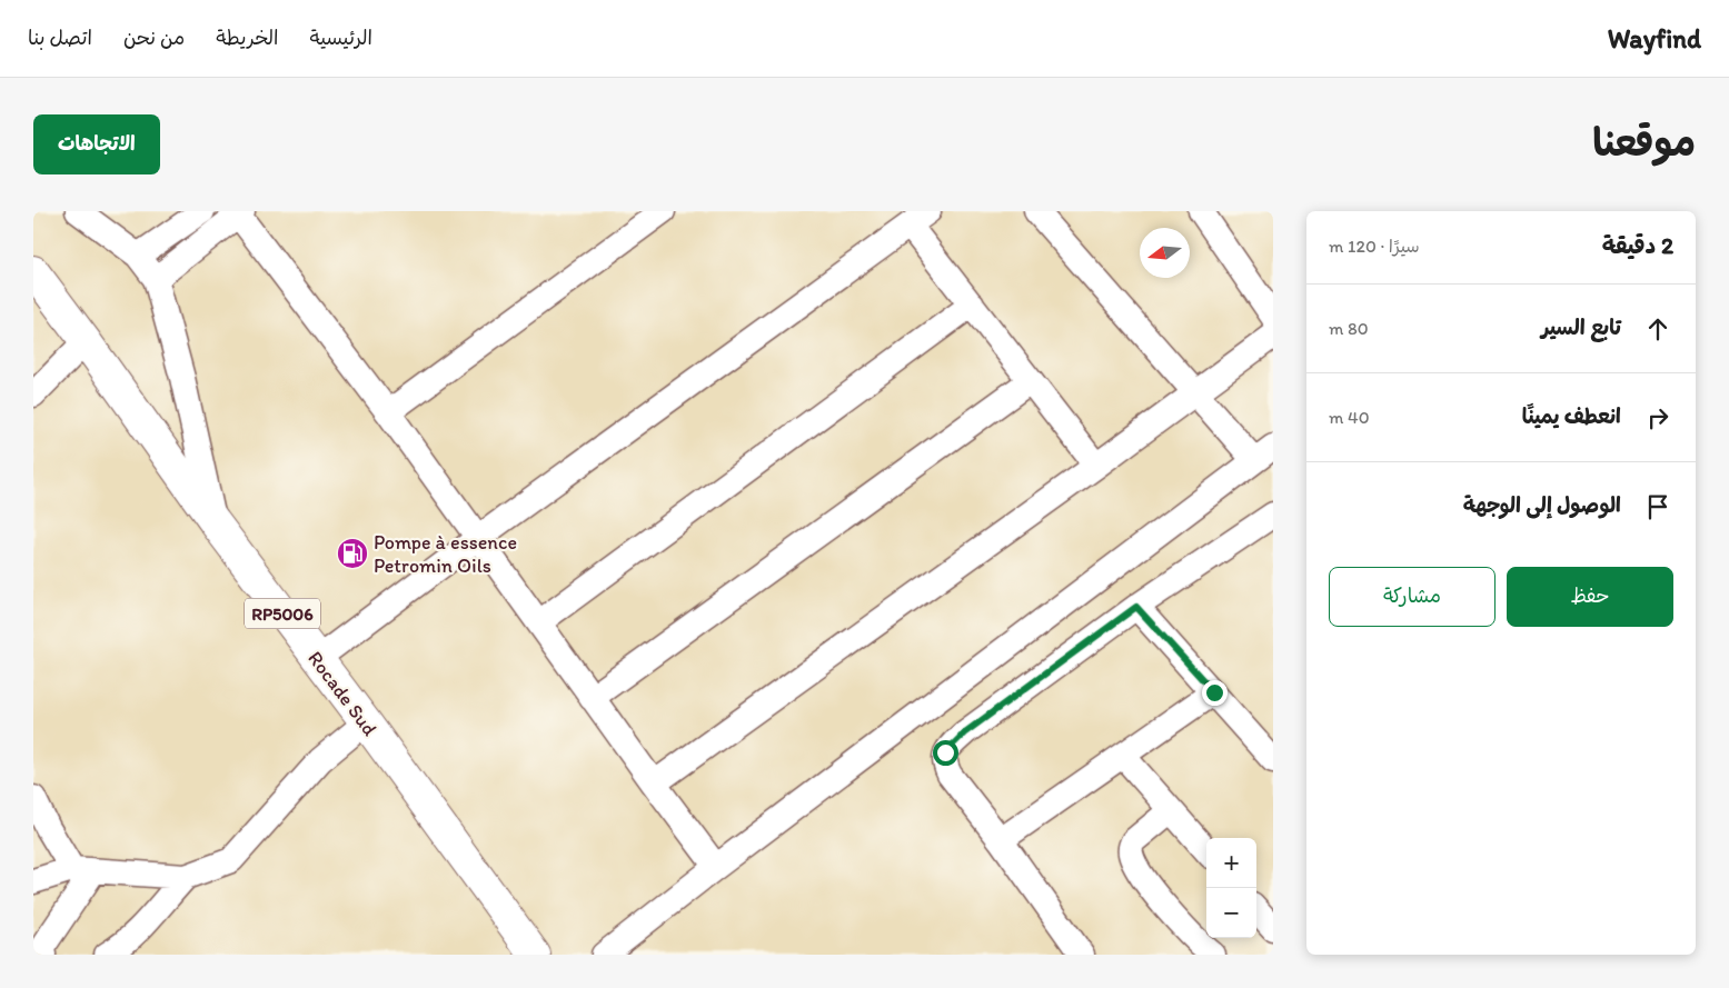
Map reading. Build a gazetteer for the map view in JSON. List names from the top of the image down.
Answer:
{
  "streets": {
    "main road": ["RP5006", "Rocade Sud"]
  },
  "places": {
    "fuel station": ["Pompe à essence Petromin Oils"]
  },
  "north": "left",
  "page": {
    "header": "Wayfind",
    "nav": [
      "الرئيسية",
      "الخريطة",
      "من نحن",
      "اتصل بنا"
    ],
    "title": "موقعنا",
    "buttons": [
      "الاتجاهات",
      ["حفظ", "مشاركة"]
    ],
    "heading": ["2 دقيقة", "سيرًا · 120 m"],
    "list": [
      ["تابع السير", "80 m"],
      ["انعطف يمينًا", "40 m"],
      "الوصول إلى الوجهة"
    ],
    "map_buttons": ["+", "−"]
  }
}
